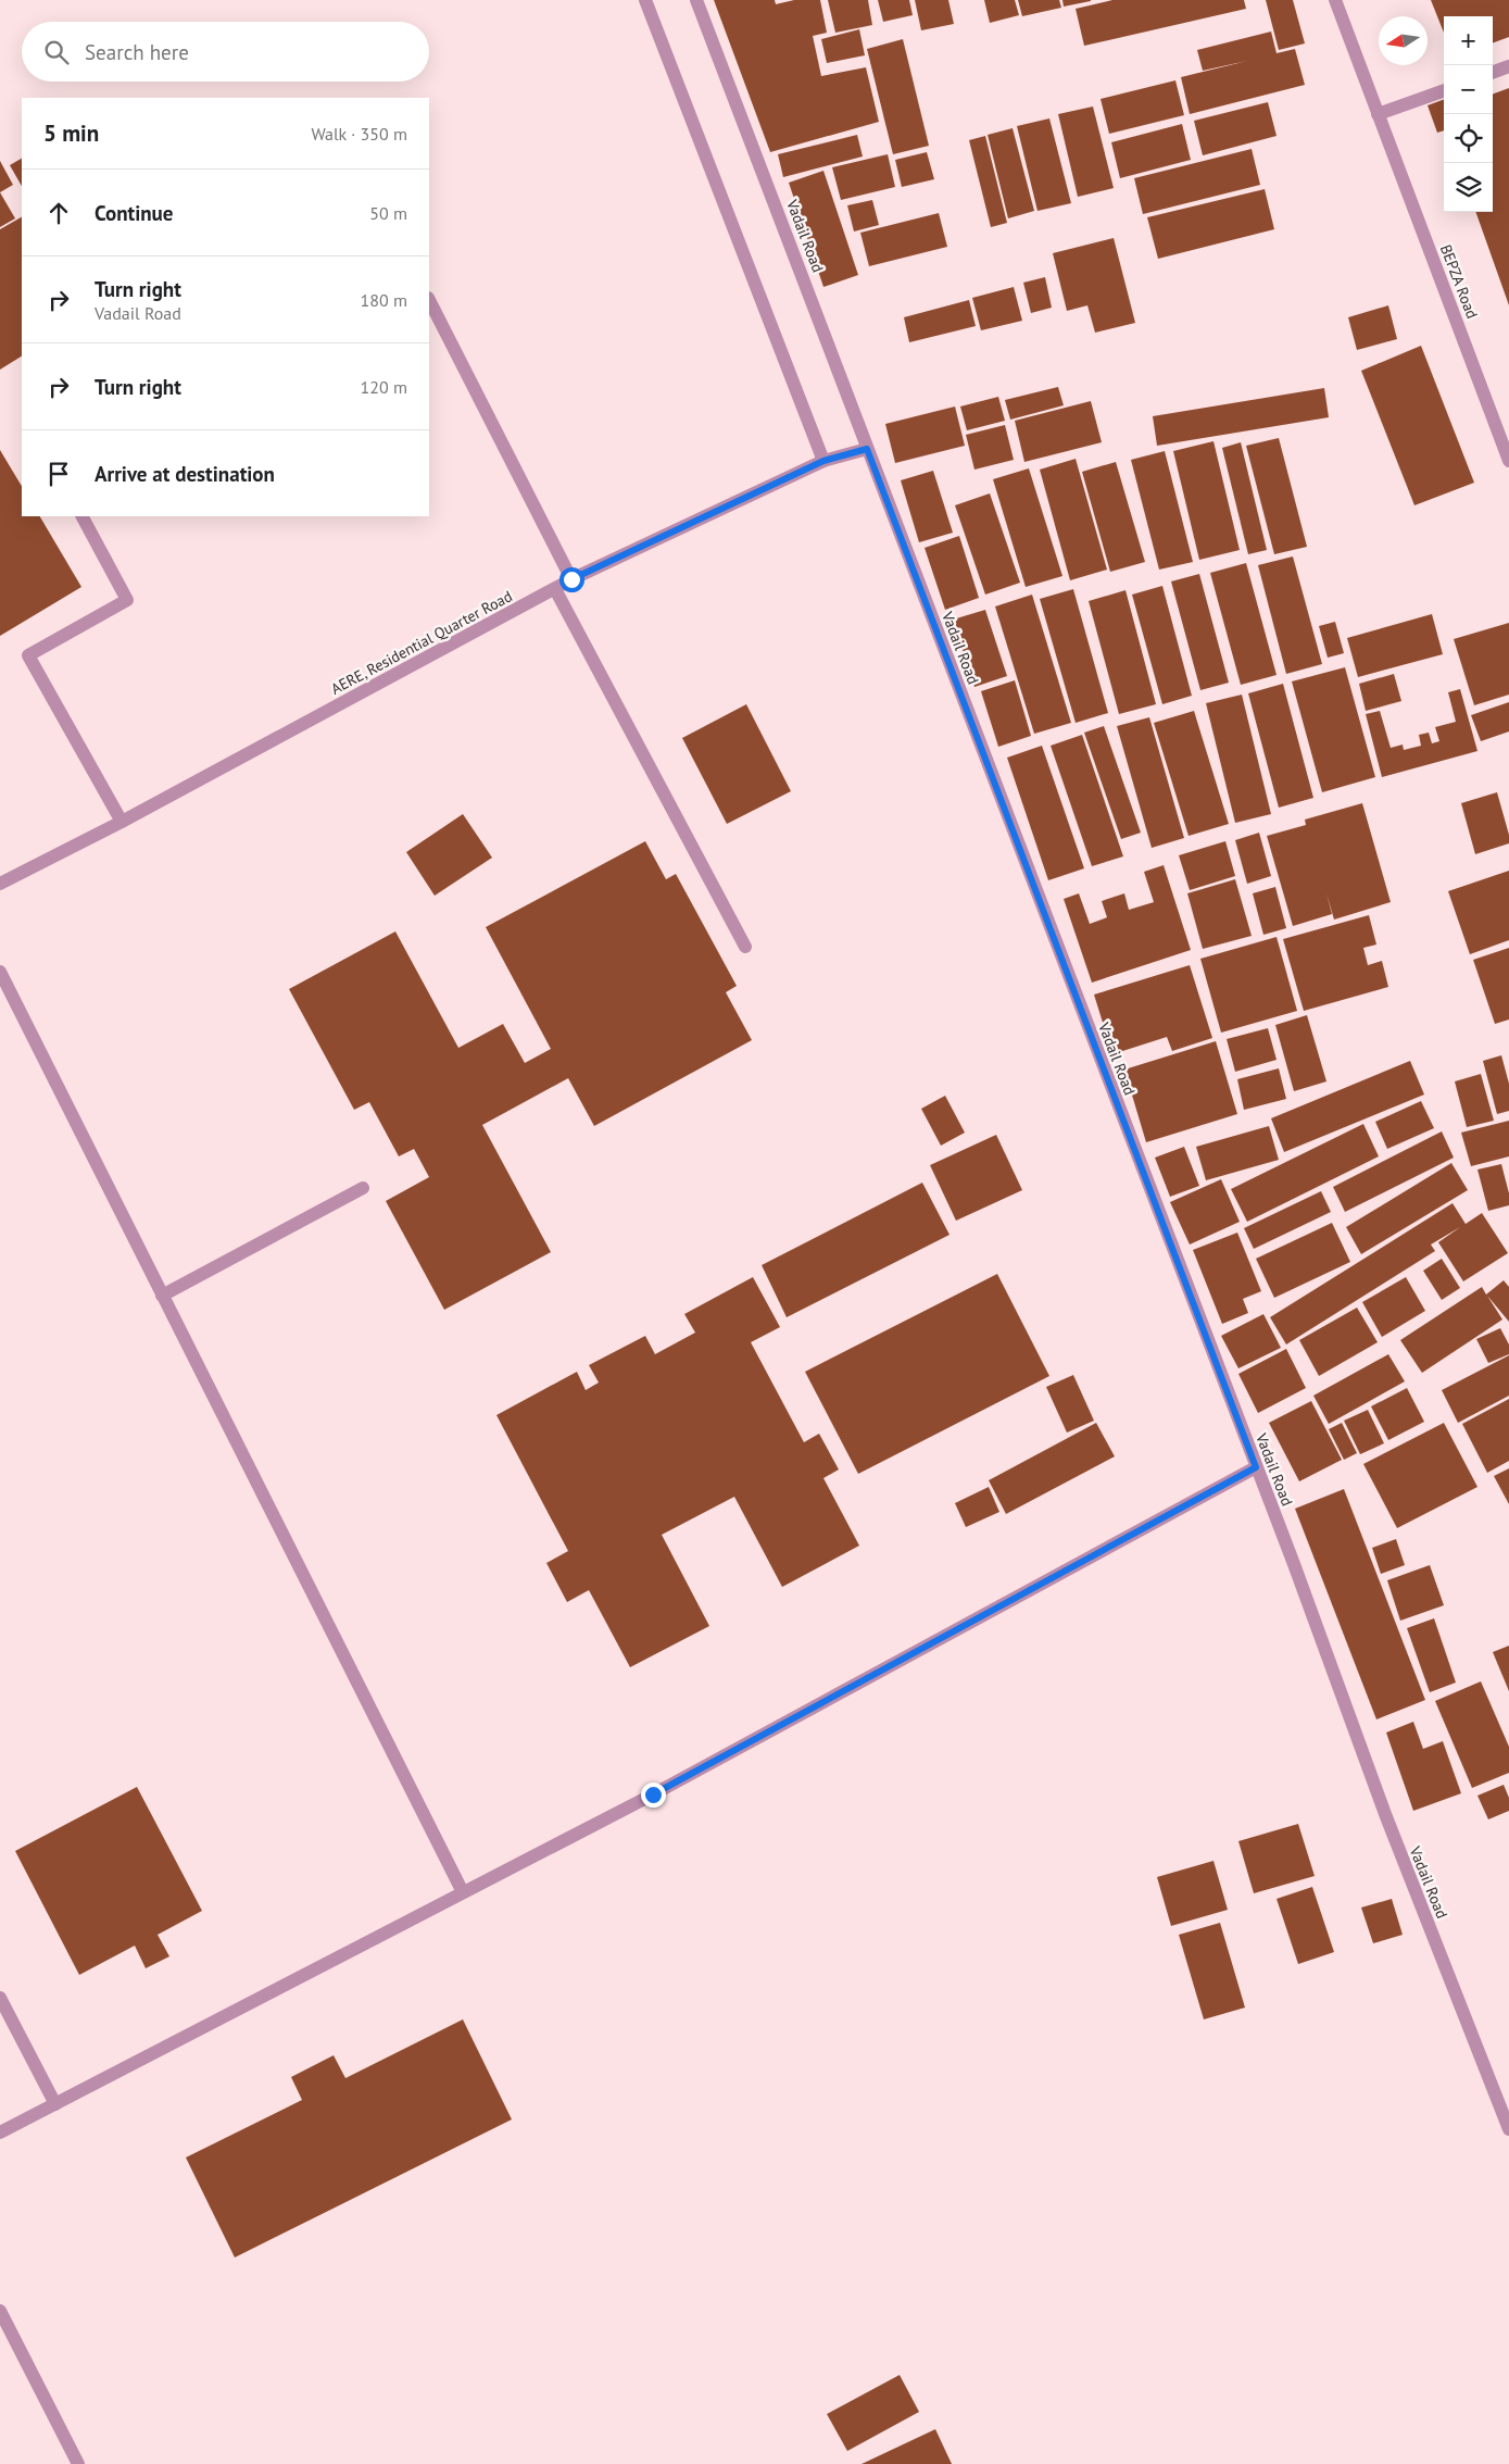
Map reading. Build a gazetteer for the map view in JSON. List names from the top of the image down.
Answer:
{
  "streets": {
    "street": ["Vadail Road", "BEPZA Road", "AERE, Residential Quarter Road"]
  },
  "crossings": [
    ["Vadail Road", "AERE, Residential Quarter Road"]
  ],
  "north": "left",
  "page": {
    "map_buttons": ["+", "−"],
    "search": "Search here",
    "heading": ["5 min", "Walk · 350 m"],
    "list": [
      ["Continue", "50 m"],
      ["Turn right", "Vadail Road", "180 m"],
      ["Turn right", "120 m"],
      "Arrive at destination"
    ]
  }
}
